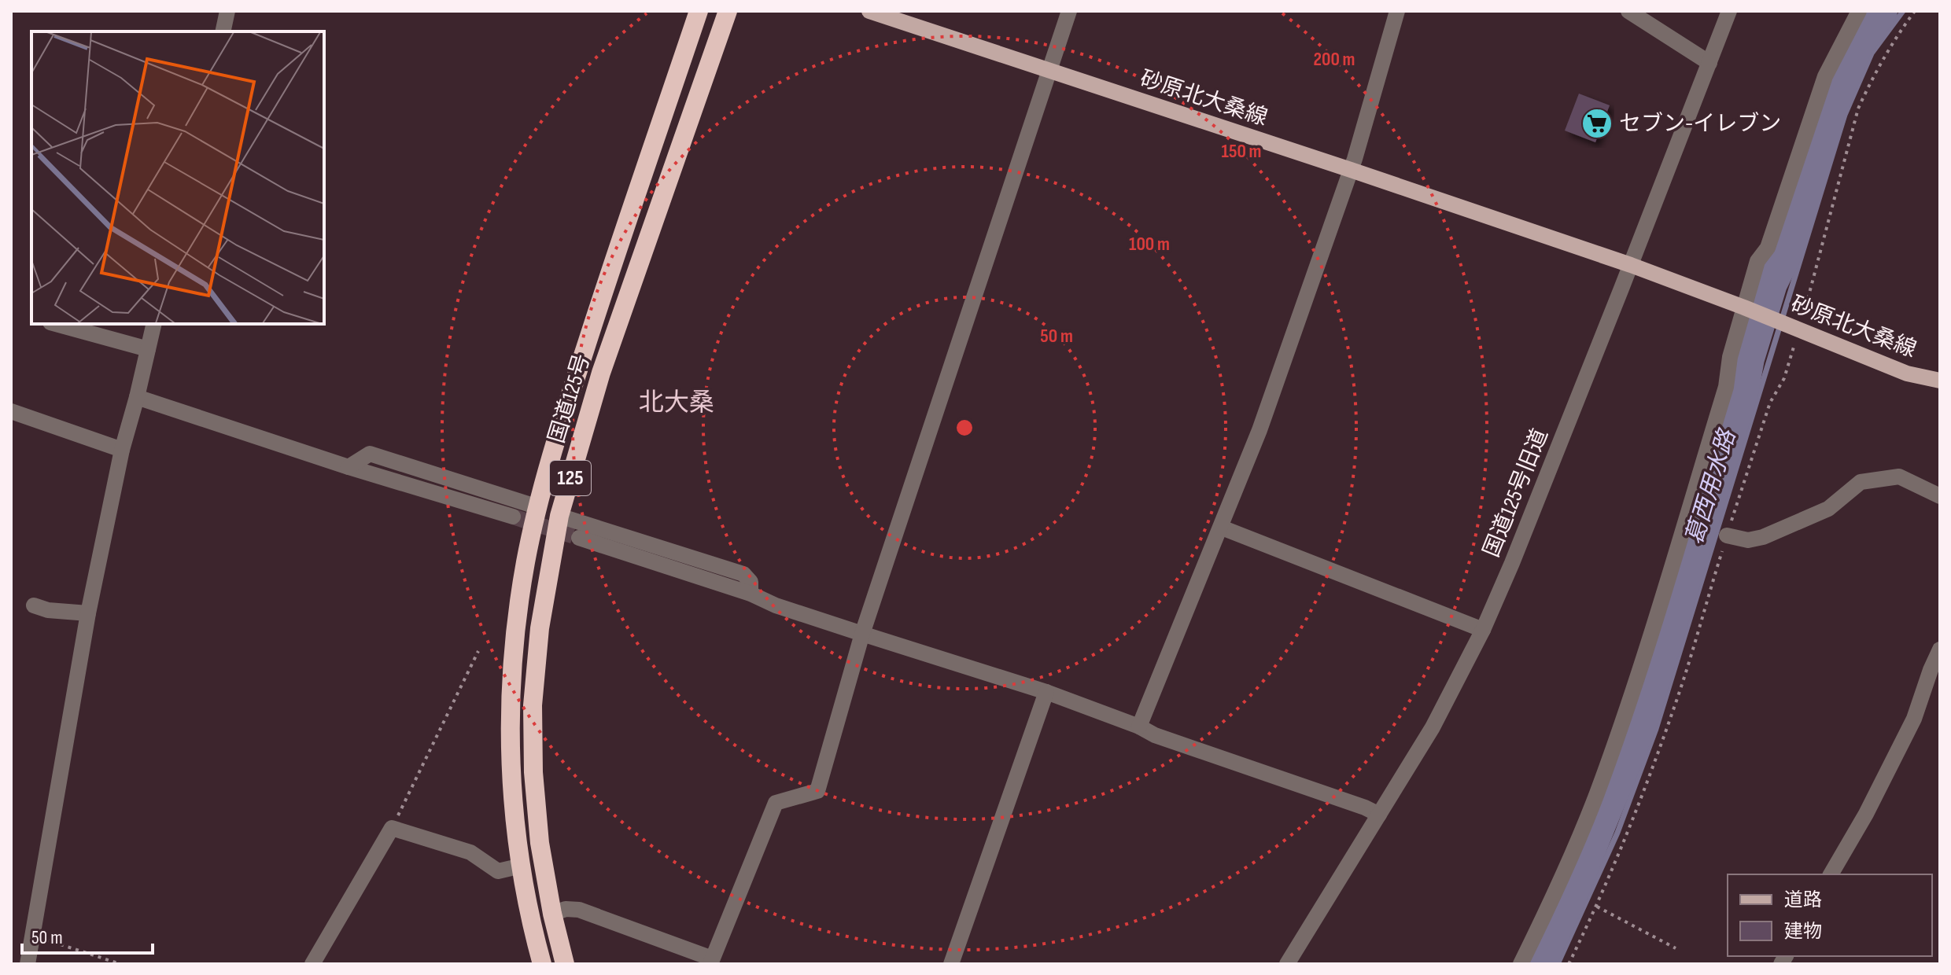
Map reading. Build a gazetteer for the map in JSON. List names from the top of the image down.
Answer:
{
  "streets": {
    "highway": ["国道125号", "125"],
    "main road": ["砂原北大桑線"],
    "street": ["国道125号旧道"]
  },
  "crossings": [
    ["砂原北大桑線", "国道125号旧道"]
  ],
  "districts": ["北大桑"],
  "water": ["葛西用水路"],
  "places": {
    "supermarket": ["セブン-イレブン"]
  },
  "legend": ["道路", "建物"],
  "scale_bar": "50 m",
  "rings": [
    "200 m",
    "150 m",
    "100 m",
    "50 m"
  ]
}
